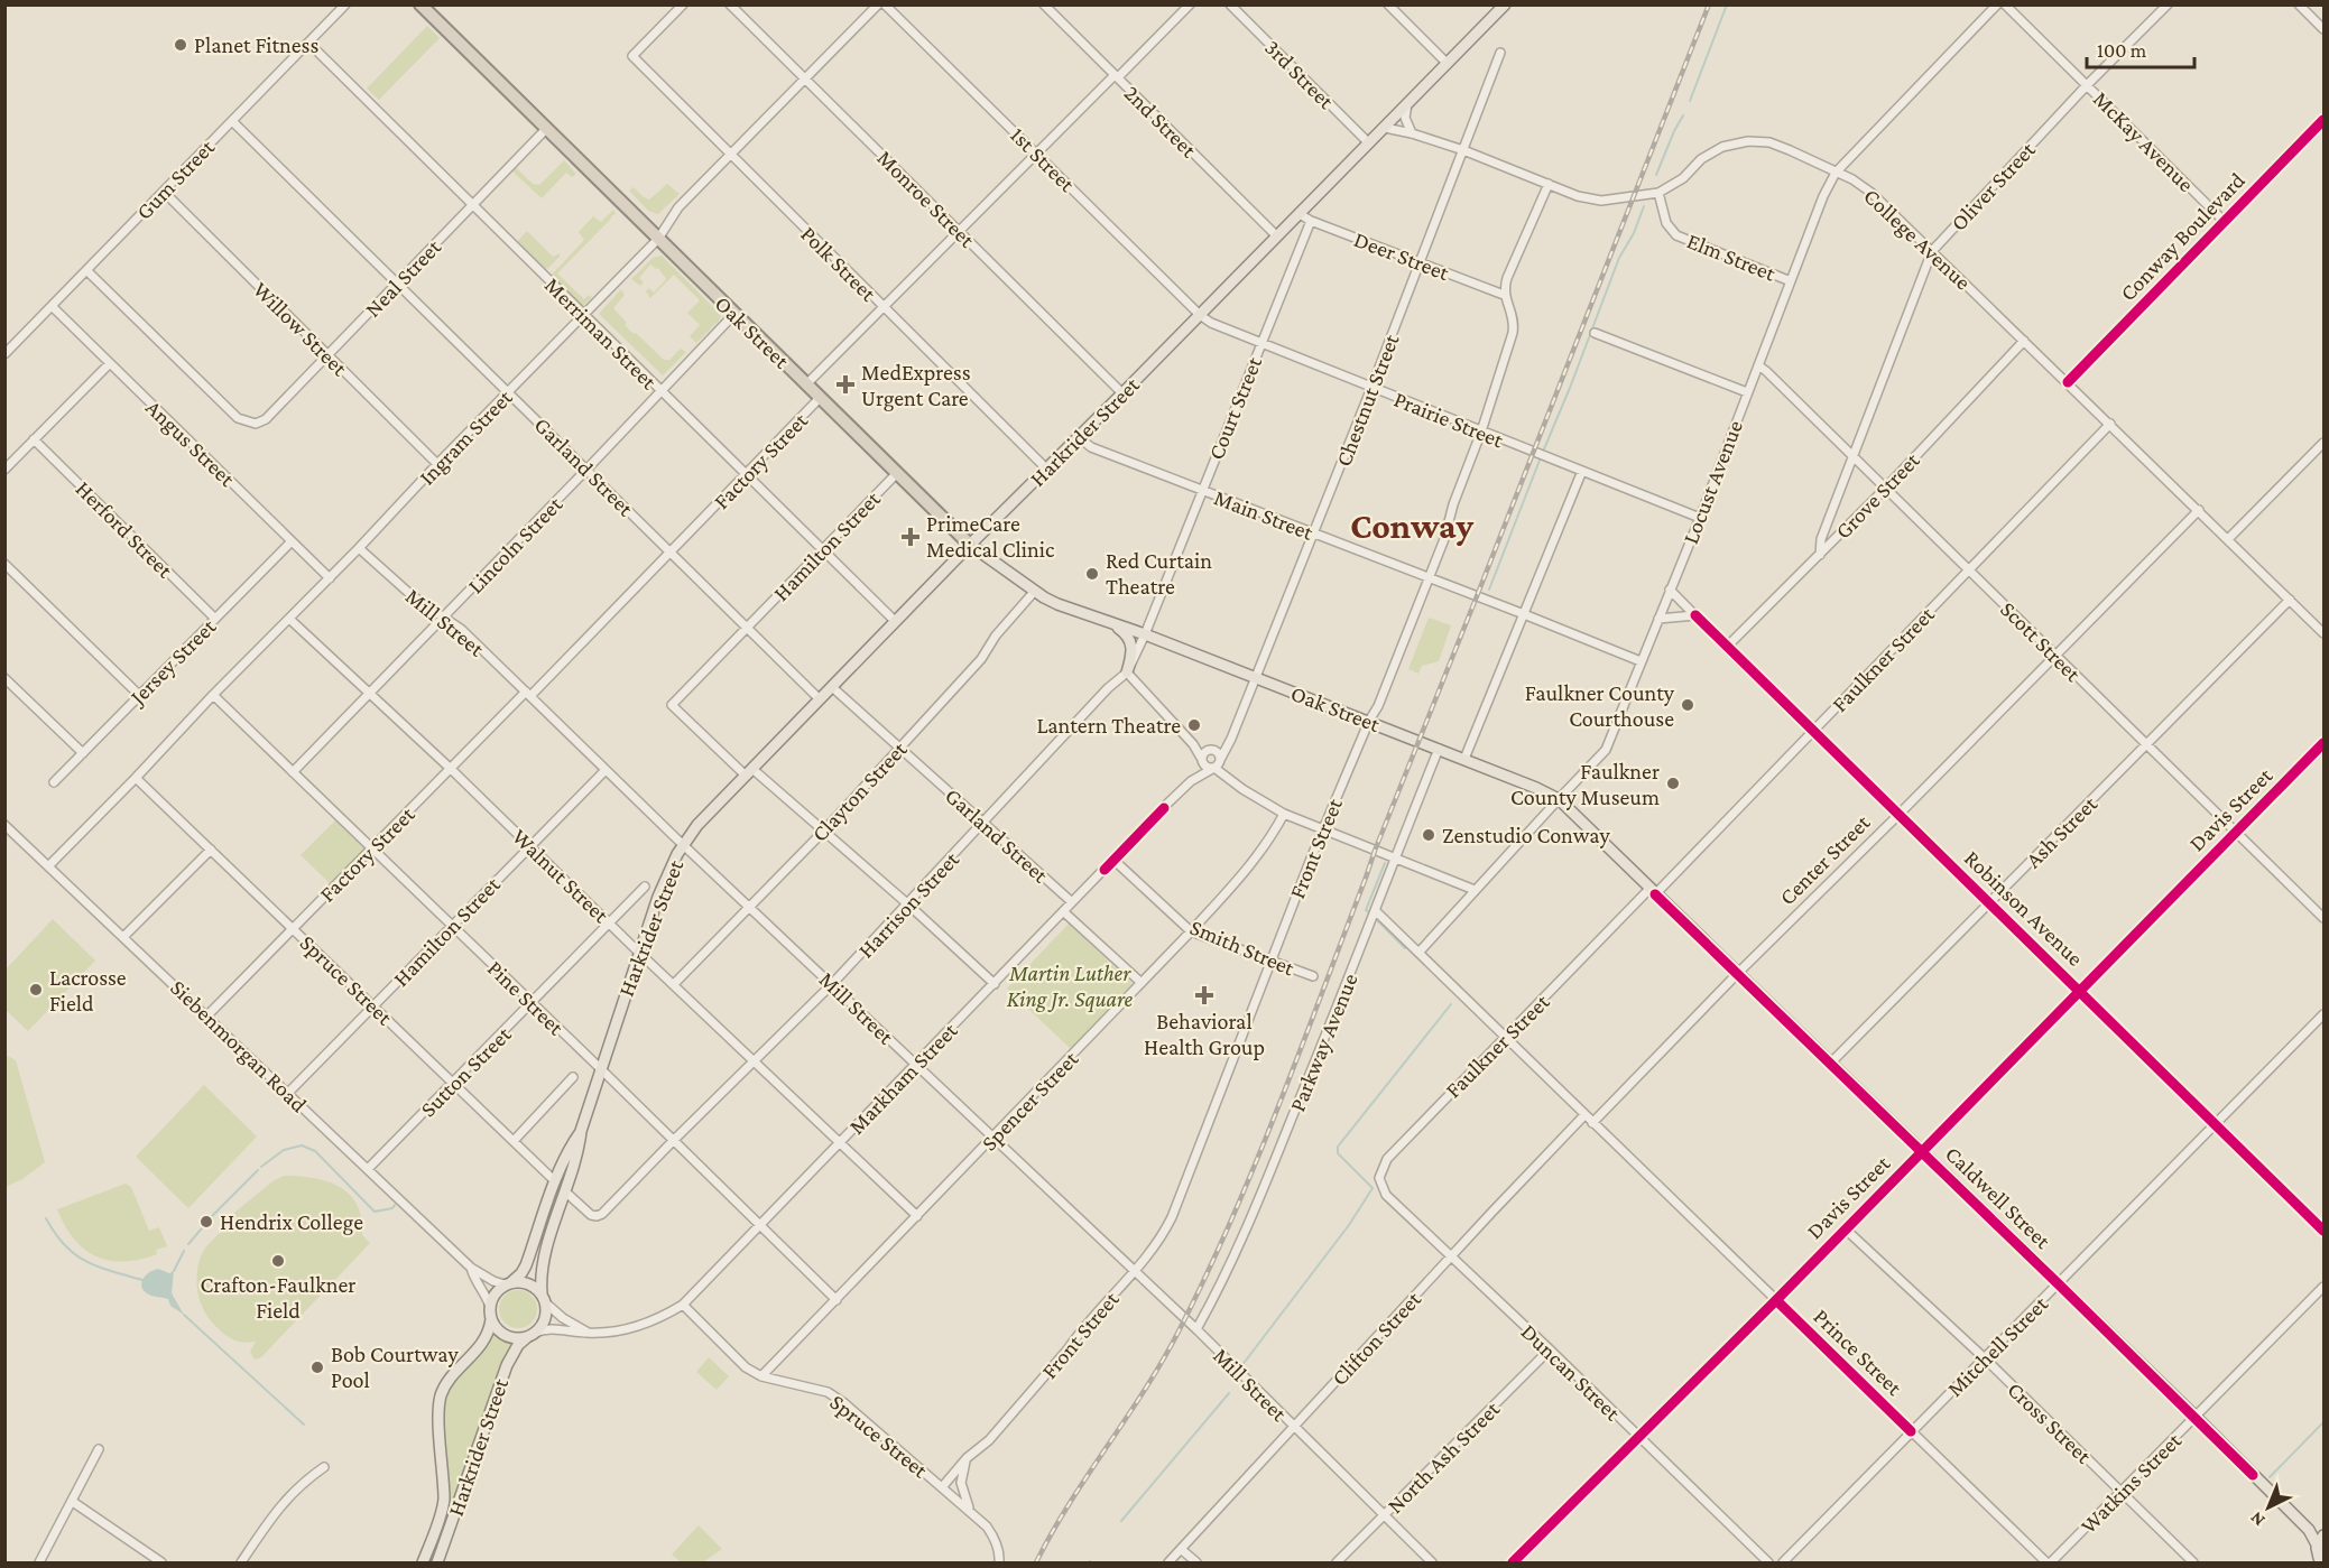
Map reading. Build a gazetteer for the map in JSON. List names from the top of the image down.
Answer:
{
  "streets": {
    "highway": ["Oak Street"],
    "main road": ["Harkrider Street", "Caldwell Street"],
    "street": [
      "3rd Street",
      "2nd Street",
      "McKay Avenue",
      "1st Street",
      "Gum Street",
      "Oliver Street",
      "Monroe Street",
      "Conway Boulevard",
      "College Avenue",
      "Deer Street",
      "Elm Street",
      "Polk Street",
      "Neal Street",
      "Willow Street",
      "Merriman Street",
      "Chestnut Street",
      "Court Street",
      "Prairie Street",
      "Ingram Street",
      "Angus Street",
      "Factory Street",
      "Garland Street",
      "Locust Avenue",
      "Grove Street",
      "Main Street",
      "Herford Street",
      "Lincoln Street",
      "Hamilton Street",
      "Mill Street",
      "Scott Street",
      "Faulkner Street",
      "Jersey Street",
      "Clayton Street",
      "Davis Street",
      "Ash Street",
      "Front Street",
      "Center Street",
      "Walnut Street",
      "Harrison Street",
      "Robinson Avenue",
      "Smith Street",
      "Spruce Street",
      "Pine Street",
      "Parkway Avenue",
      "Siebenmorgan Road",
      "Sutton Street",
      "Markham Street",
      "Spencer Street",
      "Clifton Street",
      "Mitchell Street",
      "Prince Street",
      "Duncan Street",
      "Cross Street",
      "North Ash Street",
      "Watkins Street"
    ]
  },
  "crossings": [
    ["3rd Street", "Harkrider Street"],
    ["2nd Street", "Harkrider Street"],
    ["2nd Street", "Factory Street"],
    ["McKay Avenue", "Oliver Street"],
    ["McKay Avenue", "Conway Boulevard"],
    ["1st Street", "Prairie Street"],
    ["1st Street", "Harkrider Street"],
    ["1st Street", "Factory Street"],
    ["Gum Street", "Neal Street"],
    ["Gum Street", "Willow Street"],
    ["Gum Street", "Merriman Street"],
    ["Gum Street", "Angus Street"],
    ["Gum Street", "Garland Street"],
    ["Oliver Street", "College Avenue"],
    ["Oliver Street", "Grove Street"],
    ["Oliver Street", "Scott Street"],
    ["Monroe Street", "Harkrider Street"],
    ["Monroe Street", "Ingram Street"],
    ["Monroe Street", "Factory Street"],
    ["Conway Boulevard", "College Avenue"],
    ["College Avenue", "Elm Street"],
    ["College Avenue", "Chestnut Street"],
    ["College Avenue", "Harkrider Street"],
    ["College Avenue", "Locust Avenue"],
    ["College Avenue", "Grove Street"],
    ["College Avenue", "Faulkner Street"],
    ["College Avenue", "Ash Street"],
    ["College Avenue", "Center Street"],
    ["Deer Street", "Chestnut Street"],
    ["Deer Street", "Court Street"],
    ["Deer Street", "Harkrider Street"],
    ["Deer Street", "Front Street"],
    ["Elm Street", "Locust Avenue"],
    ["Polk Street", "Harkrider Street"],
    ["Polk Street", "Ingram Street"],
    ["Polk Street", "Factory Street"],
    ["Neal Street", "Willow Street"],
    ["Neal Street", "Oak Street"],
    ["Neal Street", "Merriman Street"],
    ["Neal Street", "Garland Street"],
    ["Willow Street", "Ingram Street"],
    ["Oak Street", "Chestnut Street"],
    ["Oak Street", "Court Street"],
    ["Oak Street", "Harkrider Street"],
    ["Oak Street", "Ingram Street"],
    ["Oak Street", "Factory Street"],
    ["Oak Street", "Locust Avenue"],
    ["Oak Street", "Lincoln Street"],
    ["Oak Street", "Hamilton Street"],
    ["Oak Street", "Clayton Street"],
    ["Oak Street", "Front Street"],
    ["Oak Street", "Harrison Street"],
    ["Oak Street", "Parkway Avenue"],
    ["Oak Street", "Caldwell Street"],
    ["Merriman Street", "Harkrider Street"],
    ["Merriman Street", "Ingram Street"],
    ["Merriman Street", "Factory Street"],
    ["Merriman Street", "Lincoln Street"],
    ["Merriman Street", "Hamilton Street"],
    ["Chestnut Street", "Prairie Street"],
    ["Chestnut Street", "Main Street"],
    ["Chestnut Street", "Markham Street"],
    ["Court Street", "Prairie Street"],
    ["Court Street", "Main Street"],
    ["Court Street", "Harrison Street"],
    ["Prairie Street", "Harkrider Street"],
    ["Prairie Street", "Locust Avenue"],
    ["Prairie Street", "Front Street"],
    ["Harkrider Street", "Garland Street"],
    ["Harkrider Street", "Main Street"],
    ["Harkrider Street", "Hamilton Street"],
    ["Harkrider Street", "Mill Street"],
    ["Harkrider Street", "Walnut Street"],
    ["Harkrider Street", "Harrison Street"],
    ["Harkrider Street", "Spruce Street"],
    ["Harkrider Street", "Pine Street"],
    ["Harkrider Street", "Siebenmorgan Road"],
    ["Harkrider Street", "Markham Street"],
    ["Ingram Street", "Angus Street"],
    ["Ingram Street", "Garland Street"],
    ["Ingram Street", "Mill Street"],
    ["Ingram Street", "Walnut Street"],
    ["Ingram Street", "Spruce Street"],
    ["Ingram Street", "Pine Street"],
    ["Ingram Street", "Siebenmorgan Road"],
    ["Angus Street", "Jersey Street"],
    ["Factory Street", "Garland Street"],
    ["Factory Street", "Mill Street"],
    ["Factory Street", "Walnut Street"],
    ["Factory Street", "Spruce Street"],
    ["Factory Street", "Pine Street"],
    ["Factory Street", "Siebenmorgan Road"],
    ["Garland Street", "Lincoln Street"],
    ["Garland Street", "Hamilton Street"],
    ["Garland Street", "Clayton Street"],
    ["Garland Street", "Harrison Street"],
    ["Garland Street", "Markham Street"],
    ["Locust Avenue", "Main Street"],
    ["Locust Avenue", "Scott Street"],
    ["Locust Avenue", "Robinson Avenue"],
    ["Locust Avenue", "Caldwell Street"],
    ["Locust Avenue", "Prince Street"],
    ["Grove Street", "Scott Street"],
    ["Grove Street", "Robinson Avenue"],
    ["Main Street", "Front Street"],
    ["Herford Street", "Jersey Street"],
    ["Lincoln Street", "Mill Street"],
    ["Lincoln Street", "Walnut Street"],
    ["Lincoln Street", "Pine Street"],
    ["Hamilton Street", "Mill Street"],
    ["Hamilton Street", "Walnut Street"],
    ["Hamilton Street", "Spruce Street"],
    ["Hamilton Street", "Pine Street"],
    ["Hamilton Street", "Siebenmorgan Road"],
    ["Mill Street", "Clayton Street"],
    ["Mill Street", "Front Street"],
    ["Mill Street", "Harrison Street"],
    ["Mill Street", "Parkway Avenue"],
    ["Mill Street", "Markham Street"],
    ["Mill Street", "Spencer Street"],
    ["Mill Street", "Clifton Street"],
    ["Mill Street", "North Ash Street"],
    ["Scott Street", "Faulkner Street"],
    ["Scott Street", "Davis Street"],
    ["Scott Street", "Ash Street"],
    ["Scott Street", "Center Street"],
    ["Faulkner Street", "Robinson Avenue"],
    ["Faulkner Street", "Caldwell Street"],
    ["Faulkner Street", "Prince Street"],
    ["Faulkner Street", "Duncan Street"],
    ["Clayton Street", "Walnut Street"],
    ["Davis Street", "Robinson Avenue"],
    ["Davis Street", "Caldwell Street"],
    ["Davis Street", "Prince Street"],
    ["Davis Street", "Duncan Street"],
    ["Davis Street", "Cross Street"],
    ["Ash Street", "Robinson Avenue"],
    ["Ash Street", "Caldwell Street"],
    ["Front Street", "Smith Street"],
    ["Front Street", "Spruce Street"],
    ["Center Street", "Robinson Avenue"],
    ["Center Street", "Caldwell Street"],
    ["Center Street", "Prince Street"],
    ["Walnut Street", "Harrison Street"],
    ["Walnut Street", "Sutton Street"],
    ["Walnut Street", "Markham Street"],
    ["Walnut Street", "Spencer Street"],
    ["Harrison Street", "Pine Street"],
    ["Robinson Avenue", "Mitchell Street"],
    ["Smith Street", "Markham Street"],
    ["Smith Street", "Spencer Street"],
    ["Spruce Street", "Sutton Street"],
    ["Spruce Street", "Markham Street"],
    ["Spruce Street", "Spencer Street"],
    ["Pine Street", "Sutton Street"],
    ["Pine Street", "Markham Street"],
    ["Pine Street", "Spencer Street"],
    ["Parkway Avenue", "Prince Street"],
    ["Siebenmorgan Road", "Sutton Street"],
    ["Siebenmorgan Road", "Markham Street"],
    ["Caldwell Street", "Mitchell Street"],
    ["Caldwell Street", "Watkins Street"],
    ["Clifton Street", "Prince Street"],
    ["Clifton Street", "Duncan Street"],
    ["Mitchell Street", "Prince Street"],
    ["Mitchell Street", "Cross Street"],
    ["Prince Street", "Watkins Street"],
    ["Duncan Street", "North Ash Street"],
    ["Cross Street", "Watkins Street"]
  ],
  "districts": ["Conway"],
  "parks": ["Martin Luther King Jr. Square"],
  "places": {
    "other": [
      "Planet Fitness",
      "Red Curtain Theatre",
      "Faulkner County Courthouse",
      "Lantern Theatre",
      "Faulkner County Museum",
      "Zenstudio Conway",
      "Lacrosse Field",
      "Hendrix College",
      "Crafton-Faulkner Field",
      "Bob Courtway Pool"
    ],
    "health": ["MedExpress Urgent Care", "PrimeCare Medical Clinic", "Behavioral Health Group"]
  },
  "scale_bar": "100 m",
  "north": "bottom left"
}
